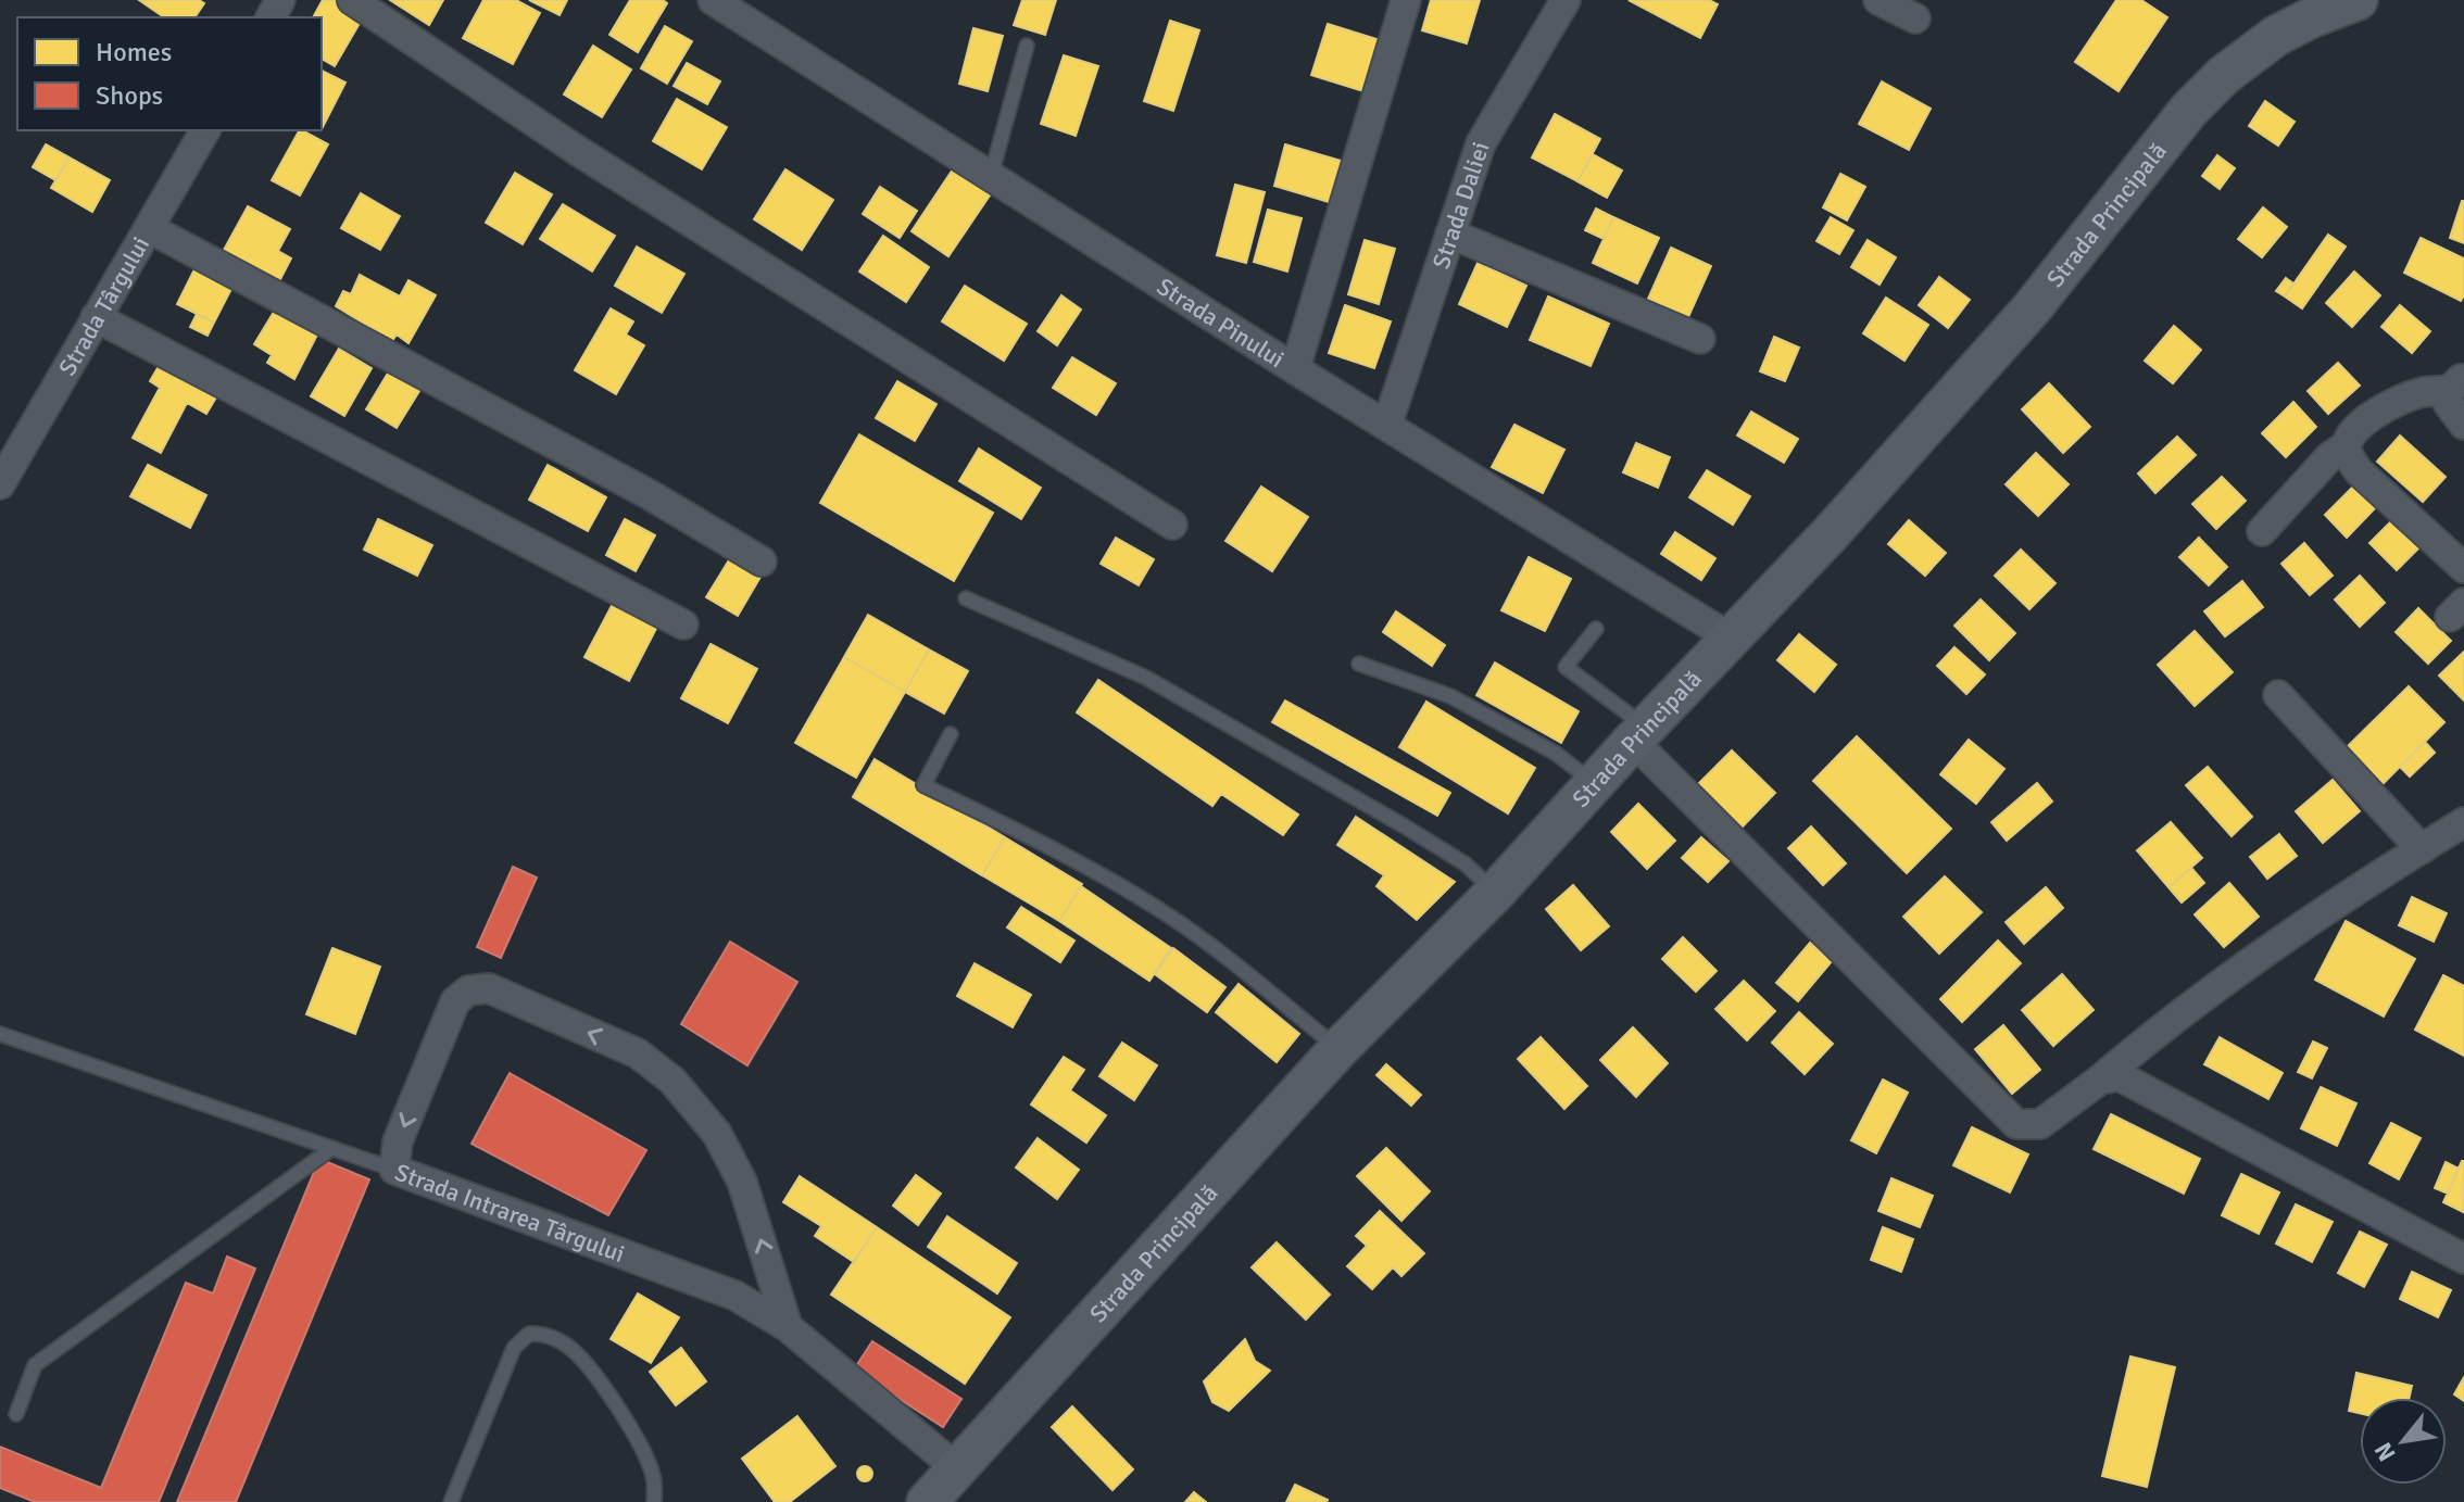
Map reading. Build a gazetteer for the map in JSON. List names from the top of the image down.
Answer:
{
  "streets": {
    "main road": ["Strada Principală"],
    "street": [
      "Strada Daliei",
      "Strada Târgului",
      "Strada Pinului",
      "Strada Intrarea Târgului"
    ]
  },
  "crossings": [
    ["Strada Daliei", "Strada Pinului"],
    ["Strada Principală", "Strada Pinului"],
    ["Strada Principală", "Strada Intrarea Târgului"]
  ],
  "legend": ["Homes", "Shops"],
  "north": "bottom left"
}
